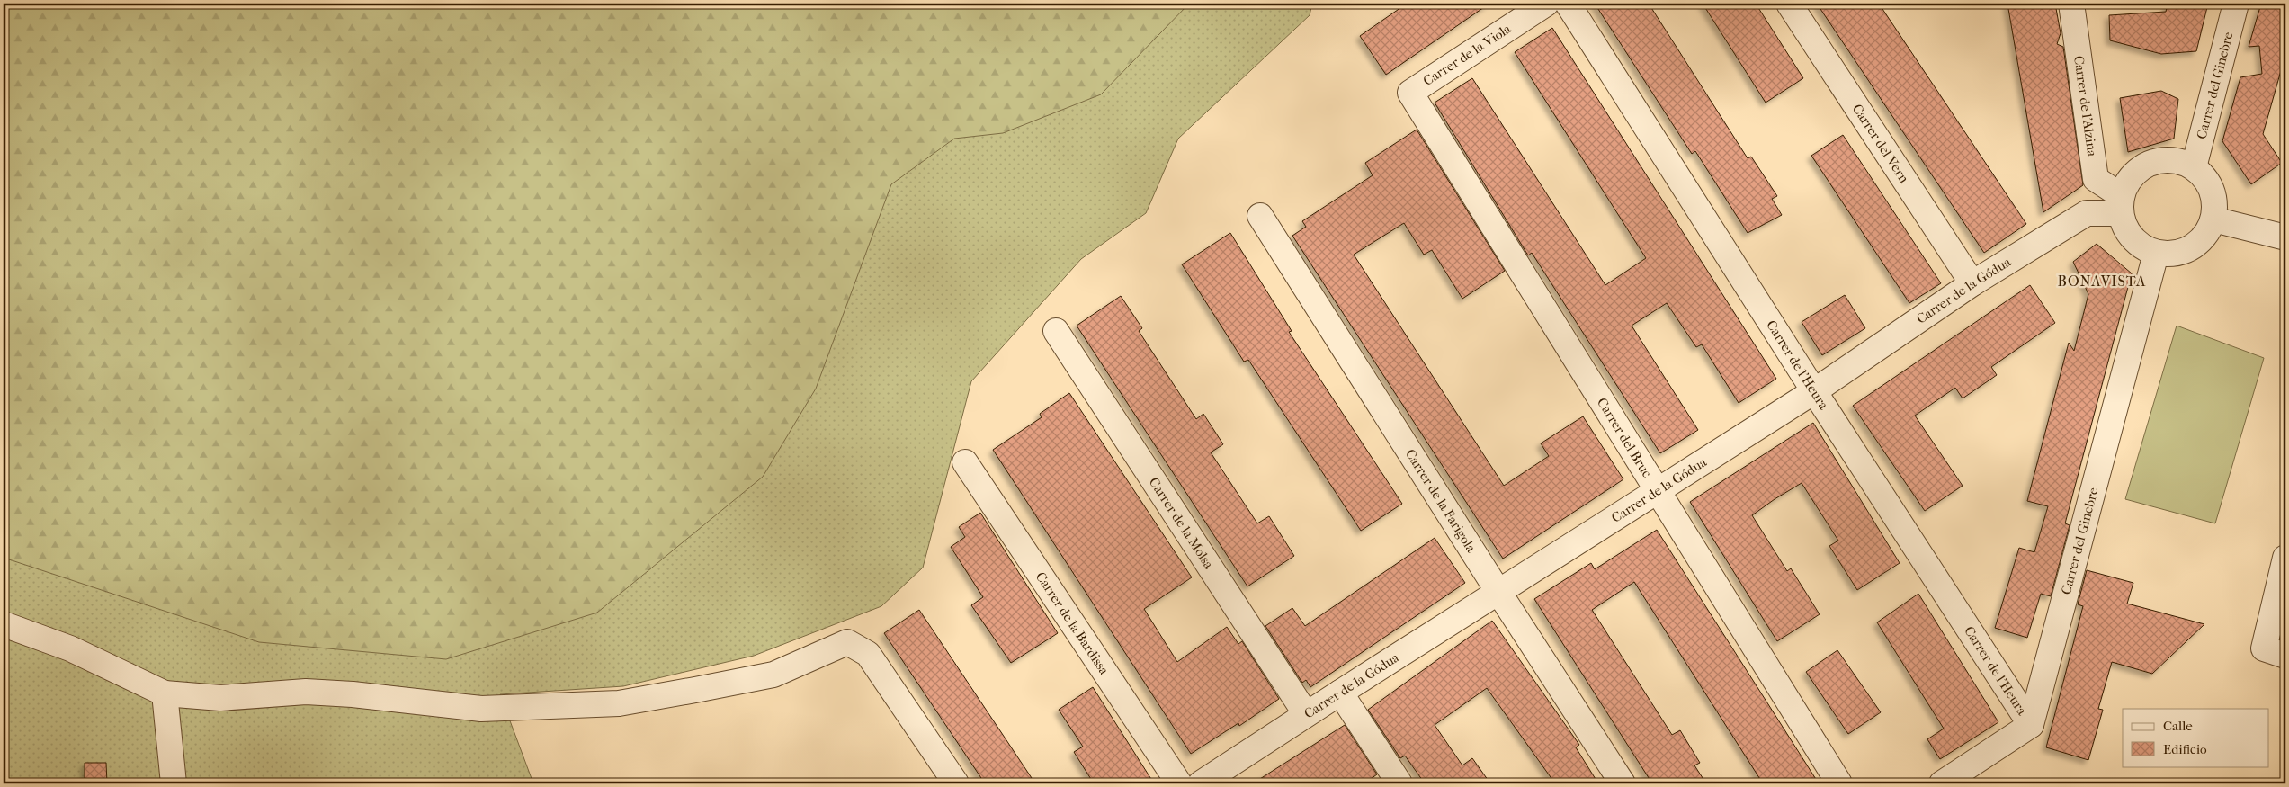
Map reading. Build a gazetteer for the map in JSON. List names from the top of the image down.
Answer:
{
  "streets": {
    "street": [
      "Carrer de la Viola",
      "Carrer del Ginebre",
      "Carrer de l'Alzina",
      "Carrer del Vern",
      "Carrer de la Gódua",
      "Carrer de l'Heura",
      "Carrer del Bruc",
      "Carrer de la Farigola",
      "Carrer de la Molsa",
      "Carrer de la Bardissa"
    ]
  },
  "crossings": [
    ["Carrer de la Viola", "Carrer del Bruc"],
    ["Carrer del Ginebre", "Carrer de l'Alzina"],
    ["Carrer del Ginebre", "Carrer de la Gódua"],
    ["Carrer del Ginebre", "Carrer de l'Heura"],
    ["Carrer de l'Alzina", "Carrer de la Gódua"],
    ["Carrer del Vern", "Carrer de la Gódua"],
    ["Carrer de la Gódua", "Carrer de l'Heura"],
    ["Carrer de la Gódua", "Carrer del Bruc"],
    ["Carrer de la Gódua", "Carrer de la Farigola"],
    ["Carrer de la Gódua", "Carrer de la Molsa"]
  ],
  "districts": ["BONAVISTA"],
  "legend": ["Calle", "Edificio"]
}
